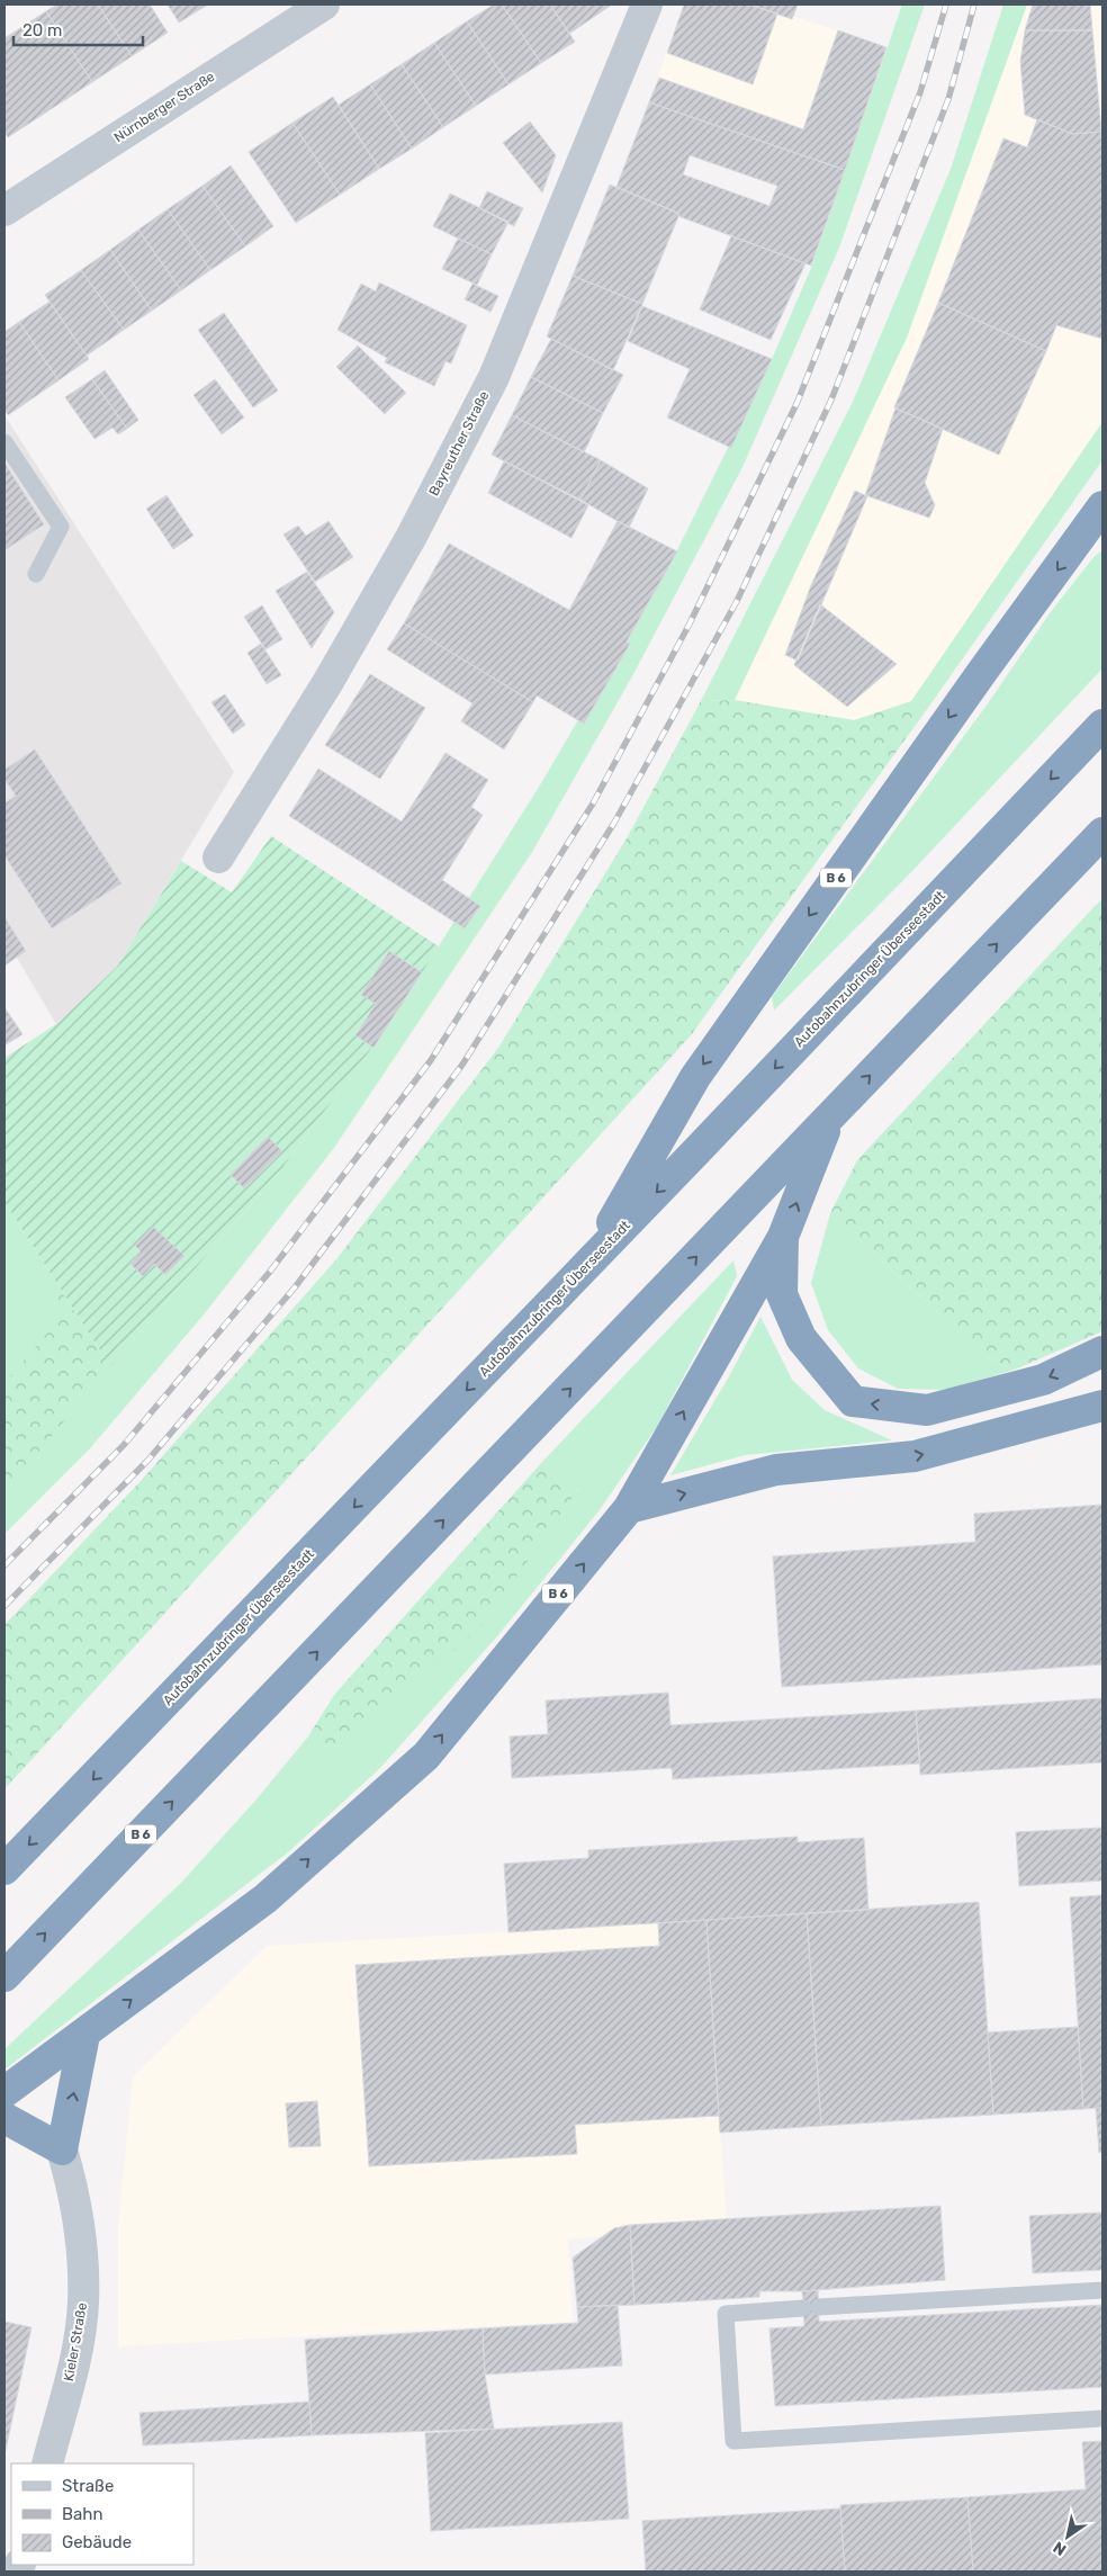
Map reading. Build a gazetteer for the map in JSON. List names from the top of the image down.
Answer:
{
  "streets": {
    "highway": ["B 6", "Autobahnzubringer Überseestadt"],
    "street": ["Nürnberger Straße", "Bayreuther Straße", "Kieler Straße"]
  },
  "crossings": [
    ["B 6", "Autobahnzubringer Überseestadt"]
  ],
  "legend": ["Straße", "Bahn", "Gebäude"],
  "scale_bar": "20 m",
  "north": "bottom left"
}
